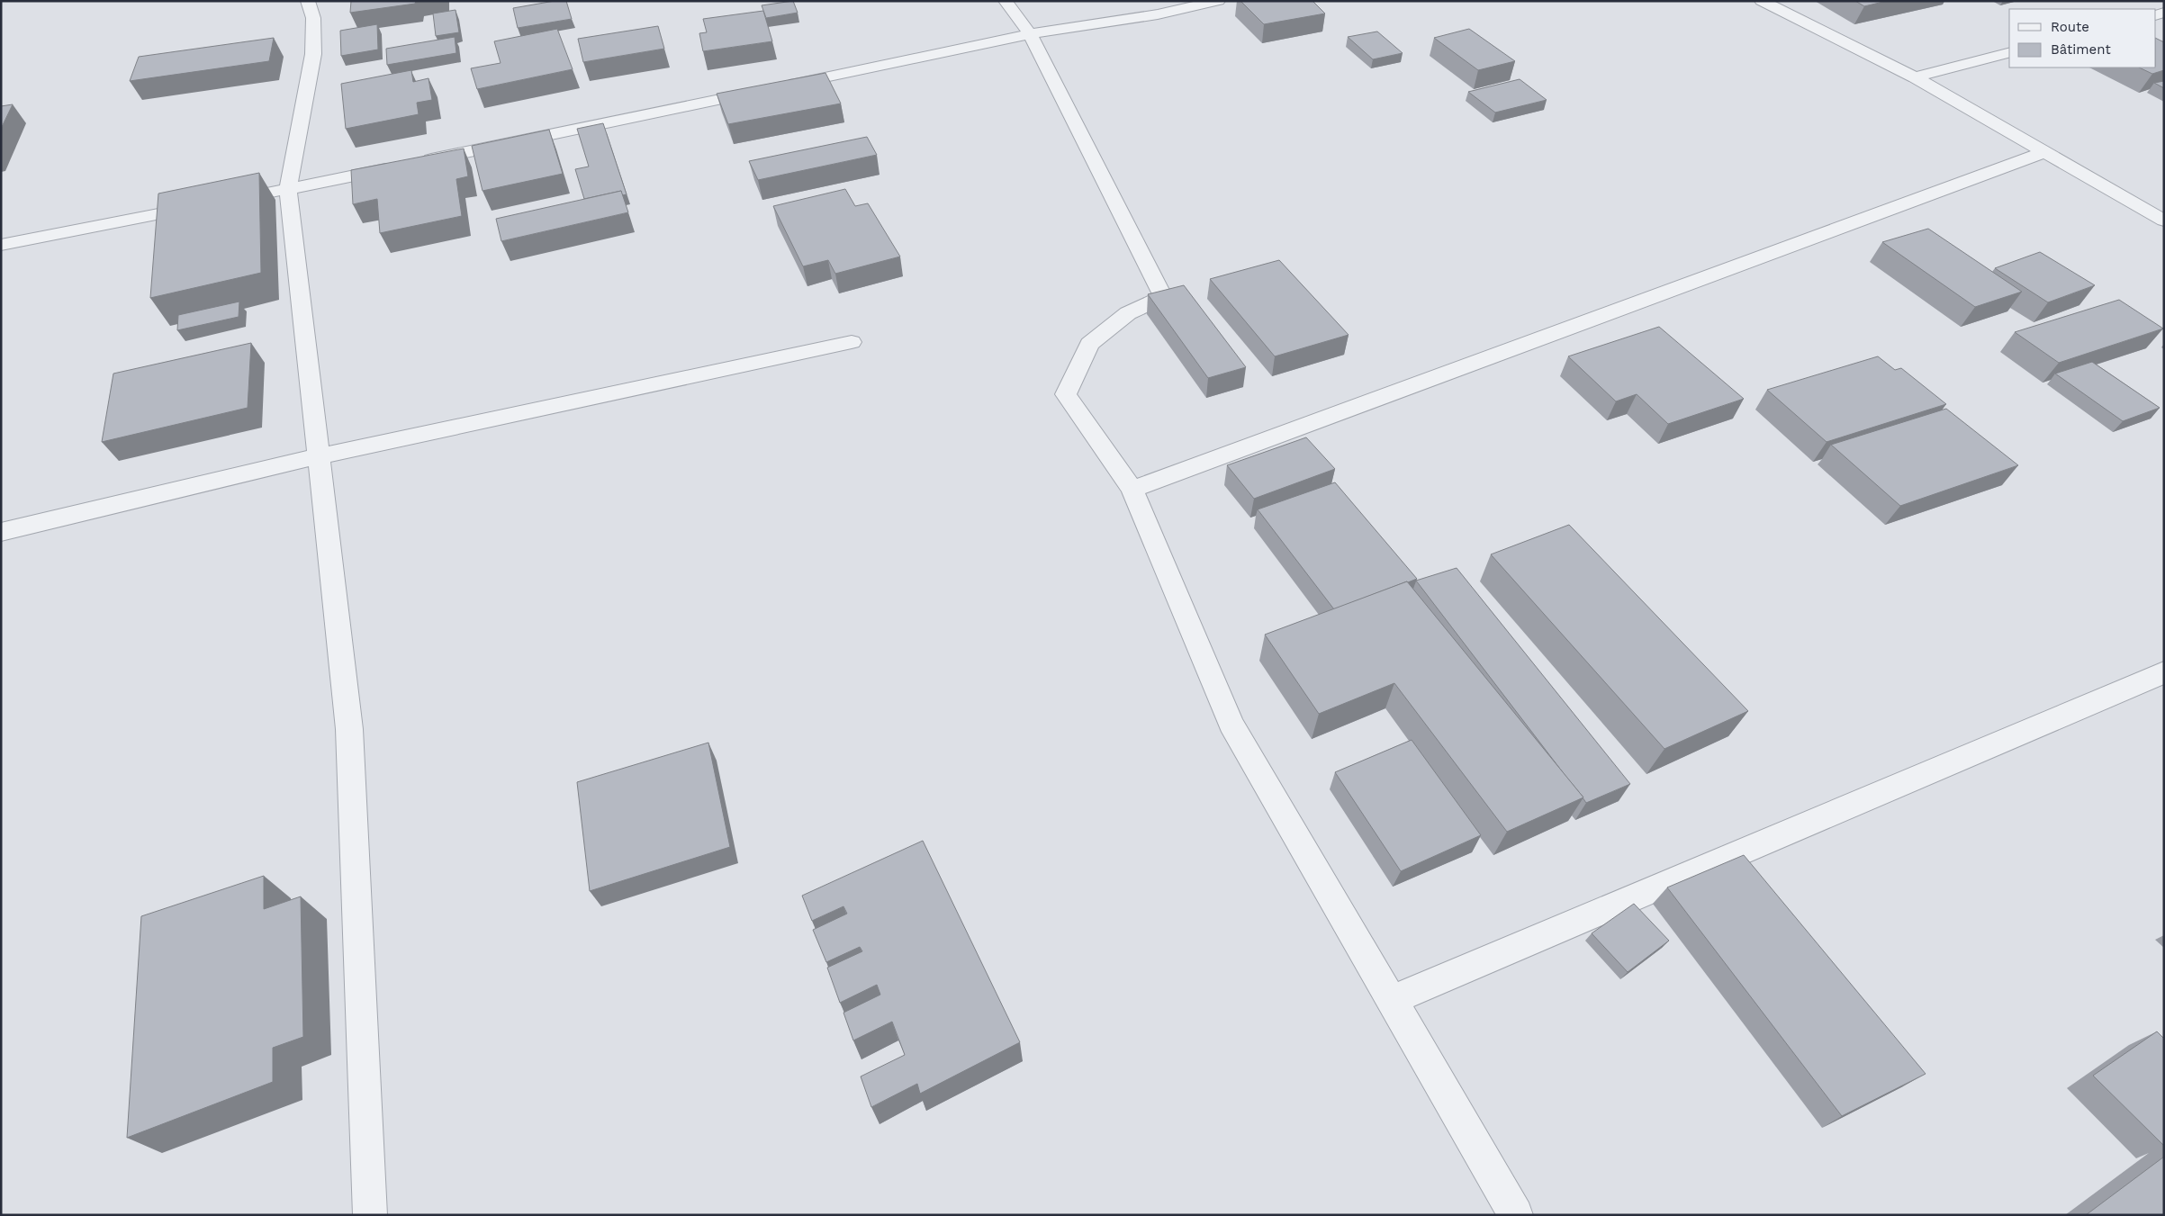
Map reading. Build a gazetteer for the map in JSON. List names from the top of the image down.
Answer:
{
  "legend": ["Route", "Bâtiment"]
}
